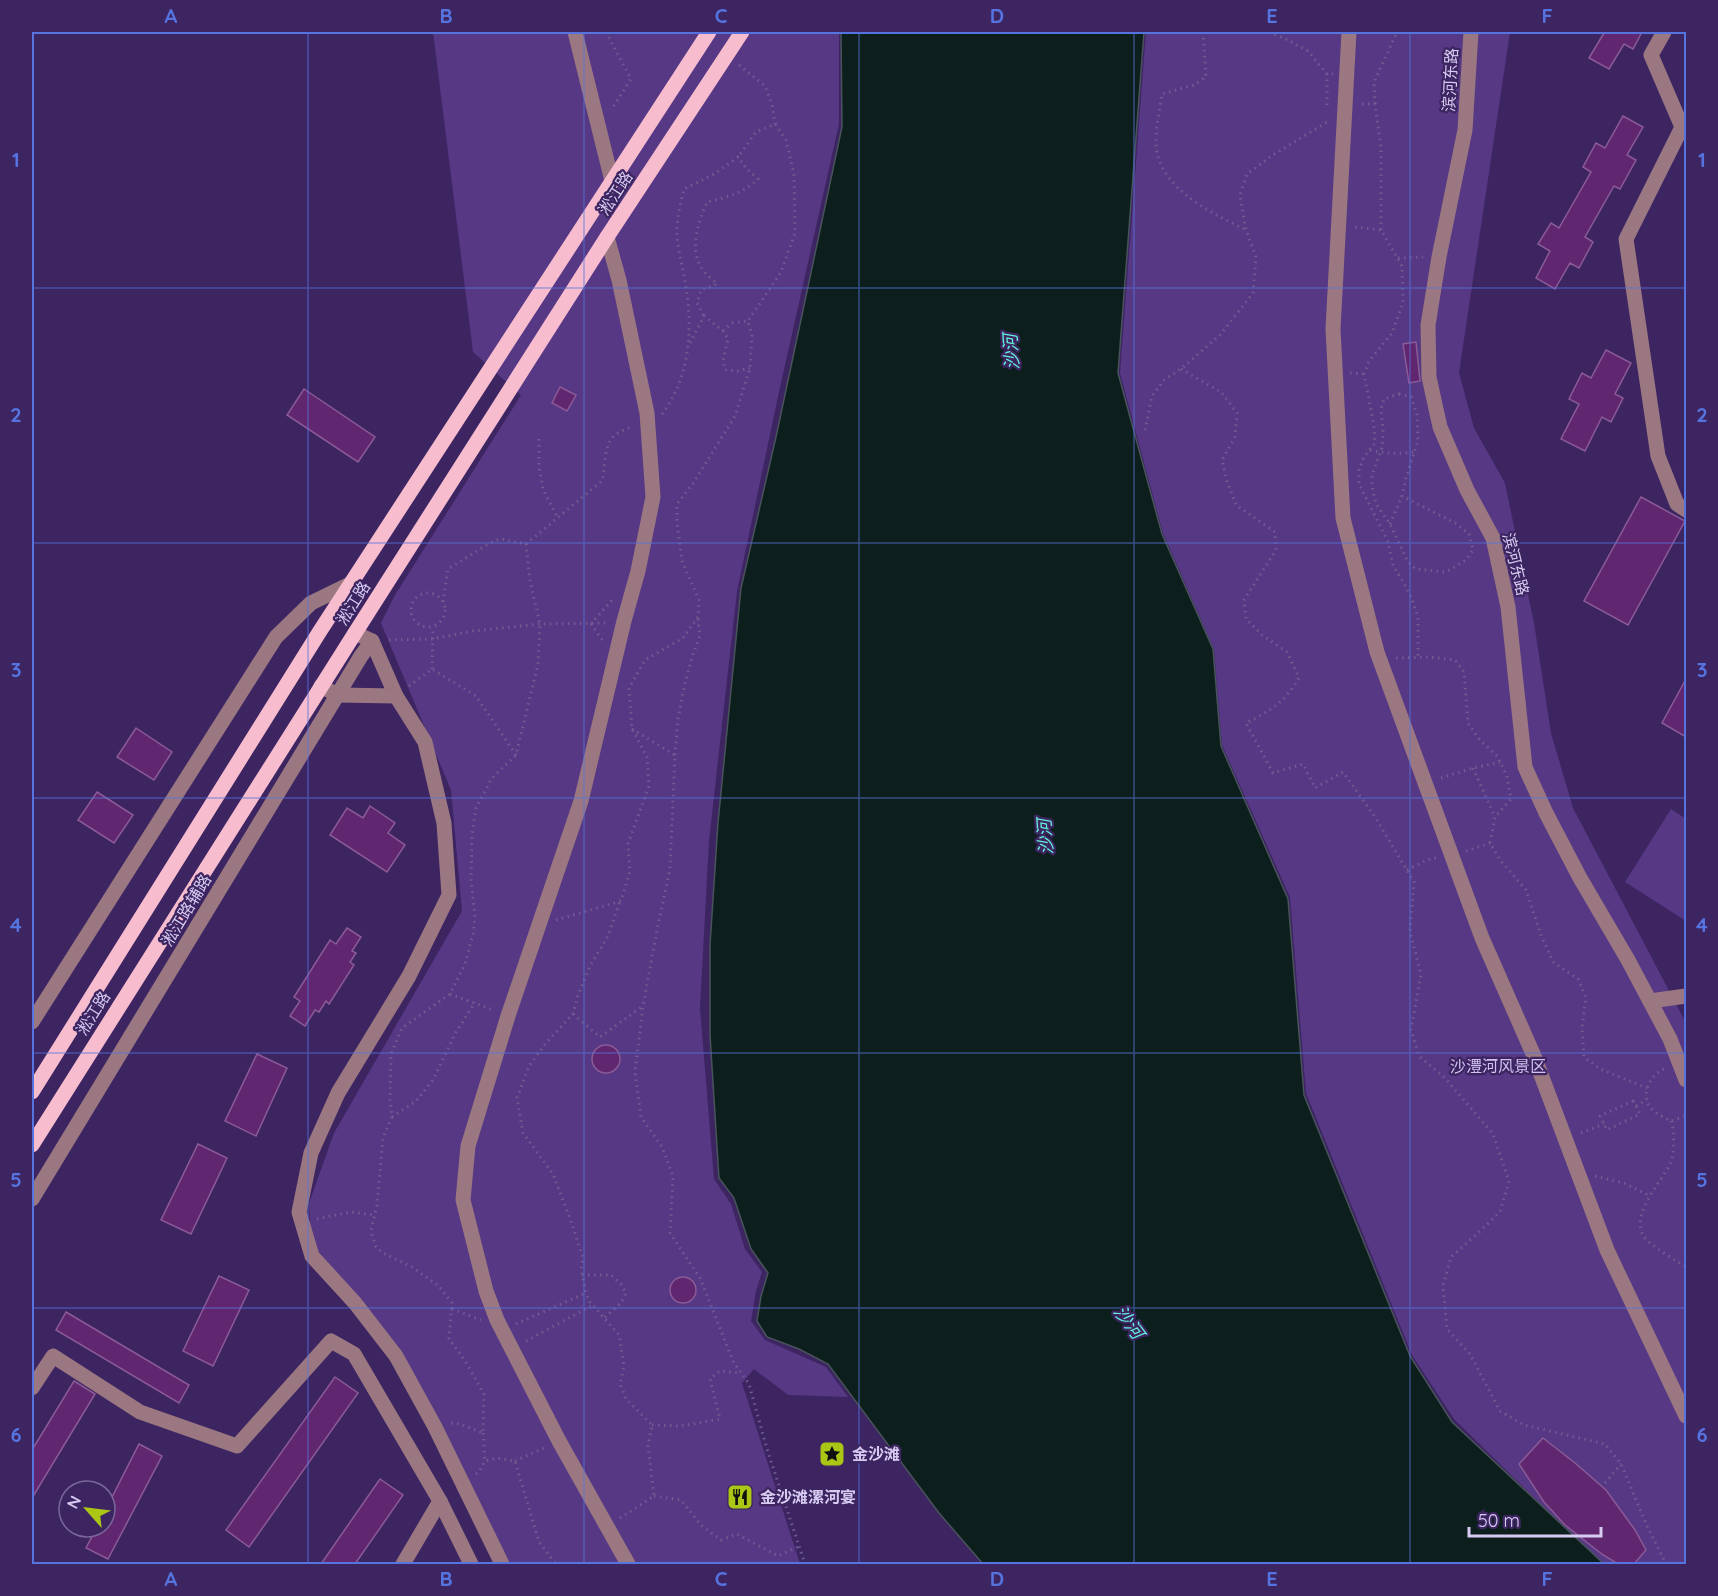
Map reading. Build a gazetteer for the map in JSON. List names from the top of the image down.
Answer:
{
  "streets": {
    "main road": ["淞江路"],
    "street": ["滨河东路", "淞江路辅路"]
  },
  "water": ["沙河"],
  "parks": ["沙澧河风景区"],
  "places": {
    "place": ["金沙滩"],
    "restaurant": ["金沙滩漯河宴"]
  },
  "scale_bar": "50 m",
  "north": "top left",
  "grid": {
    "columns": [
      "A",
      "B",
      "C",
      "D",
      "E",
      "F"
    ],
    "rows": [
      "1",
      "2",
      "3",
      "4",
      "5",
      "6"
    ]
  }
}
